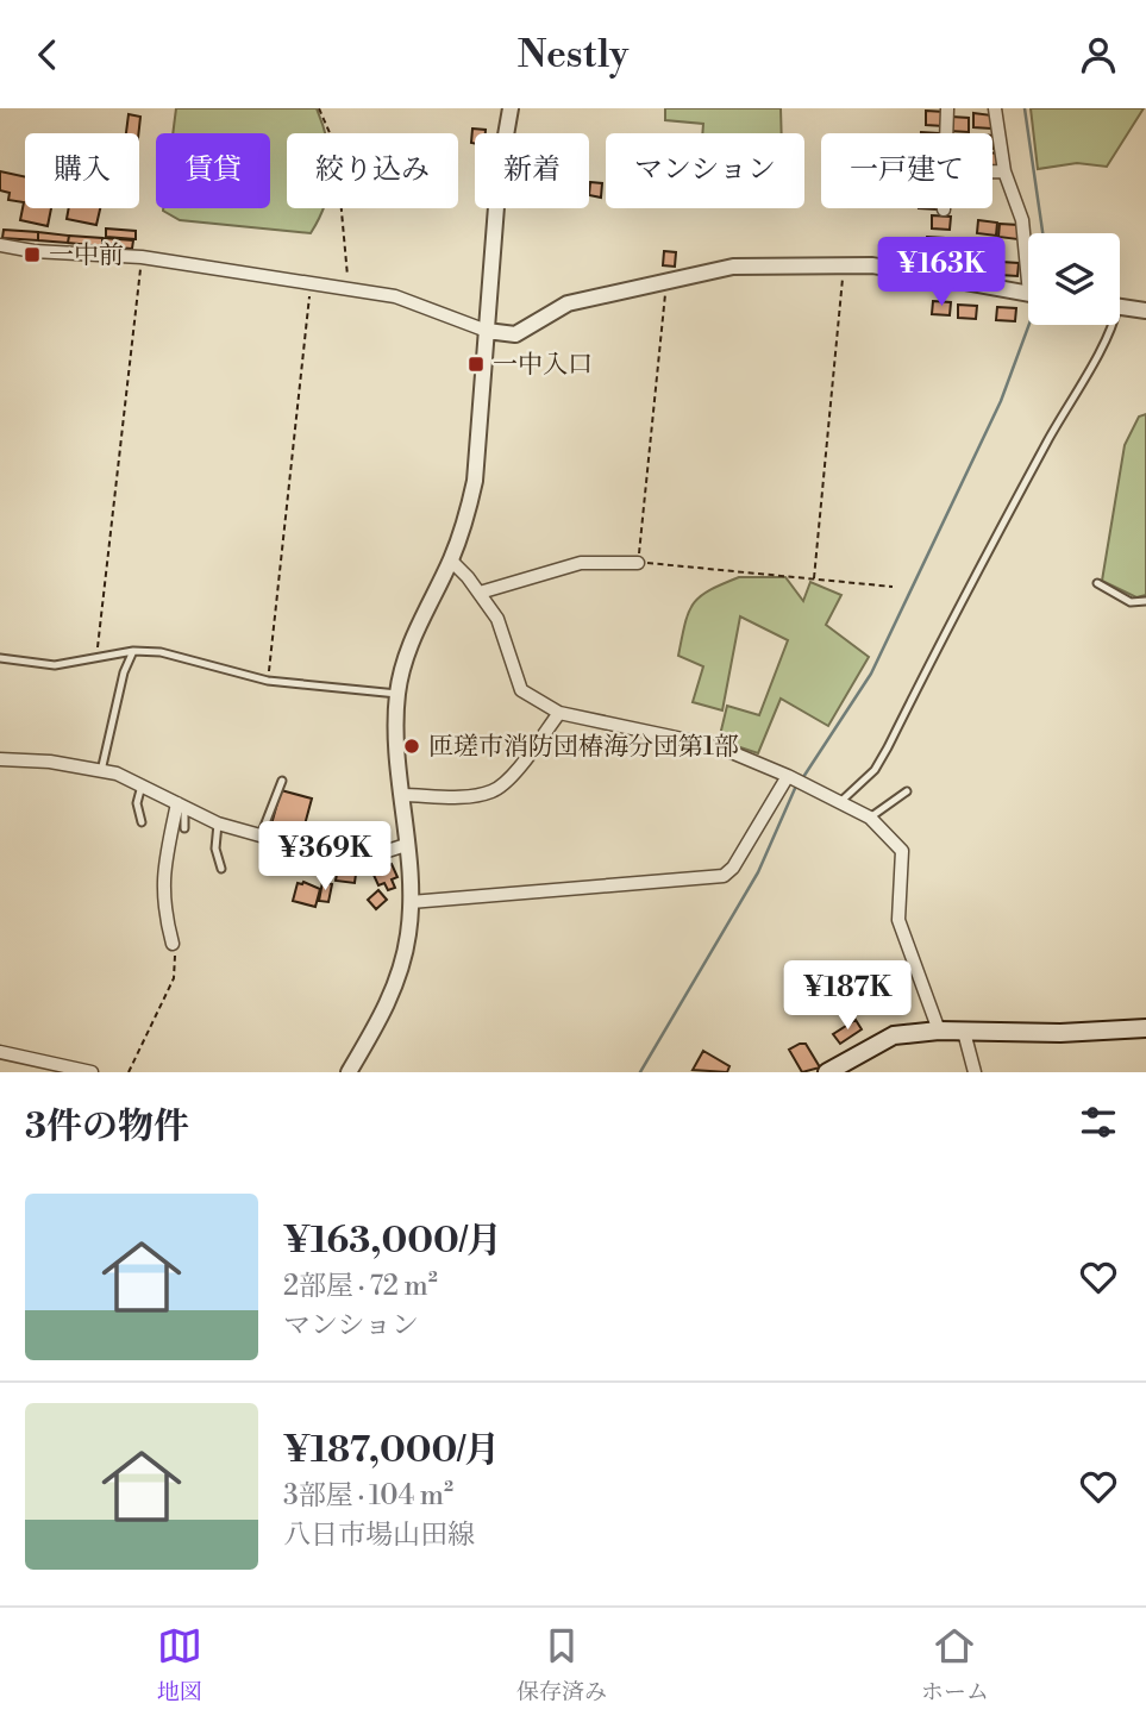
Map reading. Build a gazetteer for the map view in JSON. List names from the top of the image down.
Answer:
{
  "places": {
    "transit": ["一中前", "一中入口"],
    "other": ["匝瑳市消防団椿海分団第1部"]
  },
  "page": {
    "header": "Nestly",
    "chip": [
      "購入",
      "賃貸",
      "絞り込み",
      "新着",
      "マンション",
      "一戸建て"
    ],
    "price": ["¥163K", "¥369K", "¥187K"],
    "heading": "3件の物件",
    "list": [
      {
        "name": "¥163,000/月",
        "note": "2部屋 · 72 m² · マンション"
      },
      {
        "name": "¥187,000/月",
        "note": "3部屋 · 104 m² · 八日市場山田線"
      }
    ],
    "tabs": ["地図", "保存済み", "ホーム"]
  }
}
